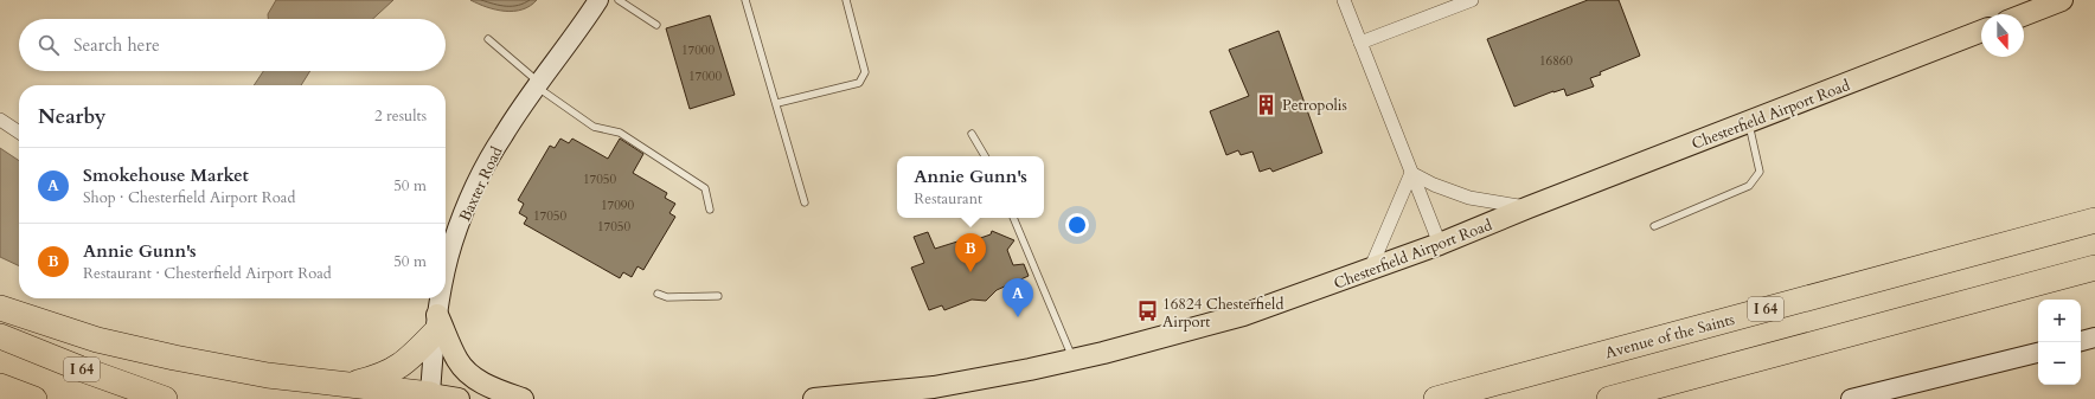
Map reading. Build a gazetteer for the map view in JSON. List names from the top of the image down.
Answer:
{
  "streets": {
    "highway": ["I 64", "Avenue of the Saints"],
    "main road": ["Chesterfield Airport Road", "Baxter Road"]
  },
  "places": {
    "building": ["Petropolis"],
    "bus stop": ["16824 Chesterfield Airport"]
  },
  "house_numbers": [
    "17000",
    "16860",
    "17000",
    "17050",
    "17090",
    "17050",
    "17050"
  ],
  "north": "bottom",
  "page": {
    "search": "Search here",
    "heading": ["Nearby", "2 results"],
    "list": [
      {
        "mark": "A",
        "name": "Smokehouse Market",
        "note": "Shop · Chesterfield Airport Road",
        "value": "50 m"
      },
      {
        "mark": "B",
        "name": "Annie Gunn's",
        "note": "Restaurant · Chesterfield Airport Road",
        "value": "50 m"
      }
    ],
    "popup": ["Annie Gunn's", "Restaurant"],
    "pins": ["B", "A"],
    "map_buttons": ["+", "−"]
  }
}
